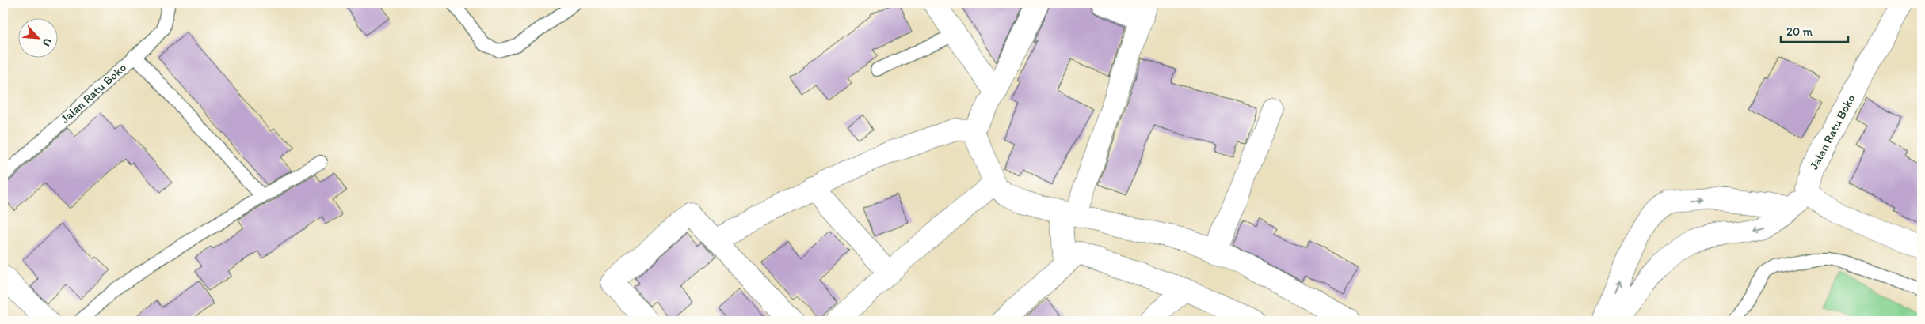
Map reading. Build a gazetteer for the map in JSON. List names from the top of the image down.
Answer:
{
  "streets": {
    "street": ["Jalan Ratu Boko"]
  },
  "scale_bar": "20 m",
  "north": "bottom right"
}
